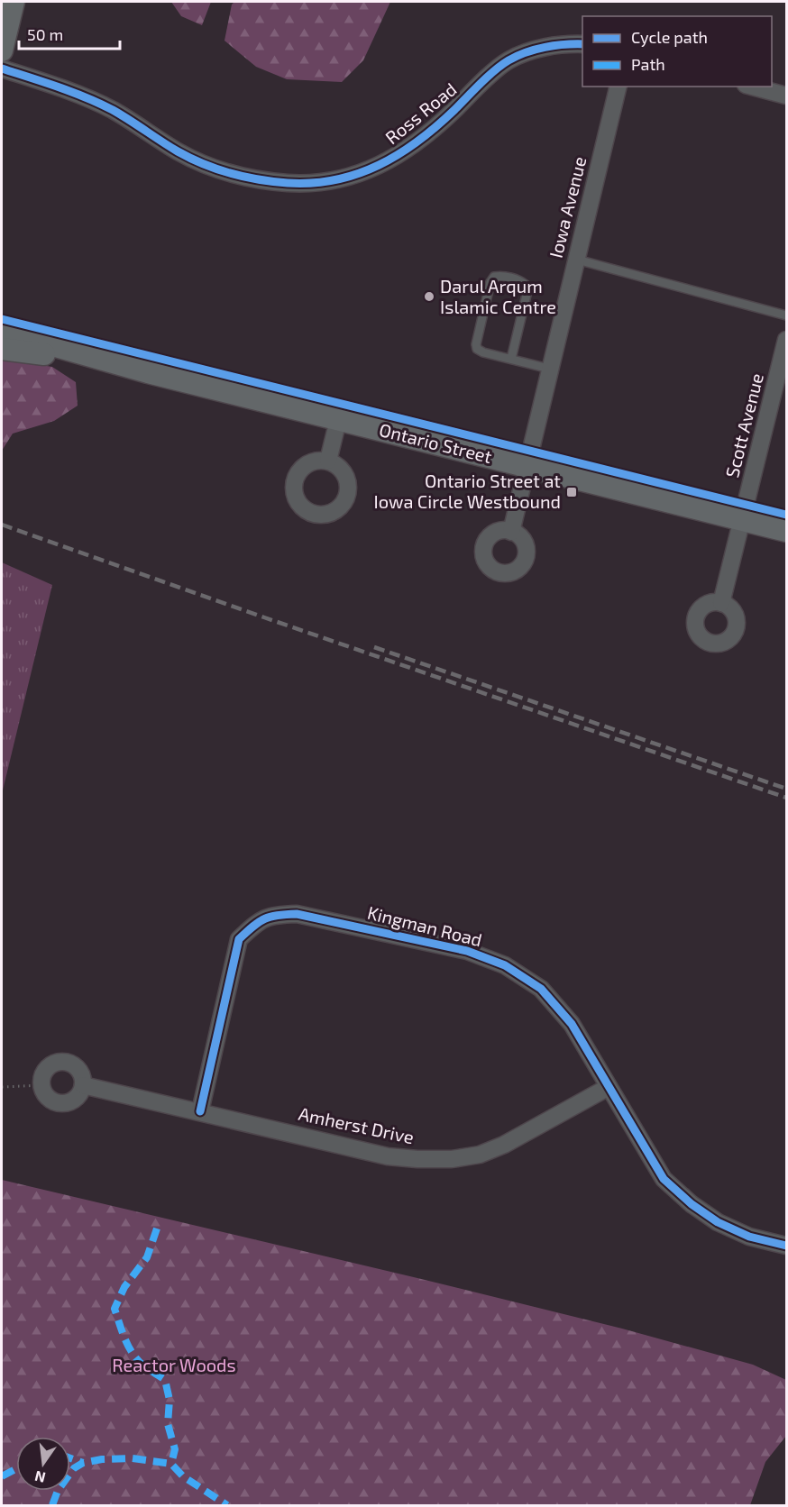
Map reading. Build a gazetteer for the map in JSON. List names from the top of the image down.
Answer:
{
  "streets": {
    "main road": ["Ontario Street"],
    "street": [
      "Ross Road",
      "Iowa Avenue",
      "Scott Avenue",
      "Kingman Road",
      "Amherst Drive"
    ]
  },
  "crossings": [
    ["Iowa Avenue", "Ontario Street"],
    ["Scott Avenue", "Ontario Street"],
    ["Kingman Road", "Amherst Drive"]
  ],
  "parks": ["Reactor Woods"],
  "places": {
    "other": ["Darul Arqum Islamic Centre"],
    "transit": ["Ontario Street at Iowa Circle Westbound"]
  },
  "legend": ["Cycle path", "Path"],
  "scale_bar": "50 m",
  "north": "bottom"
}
